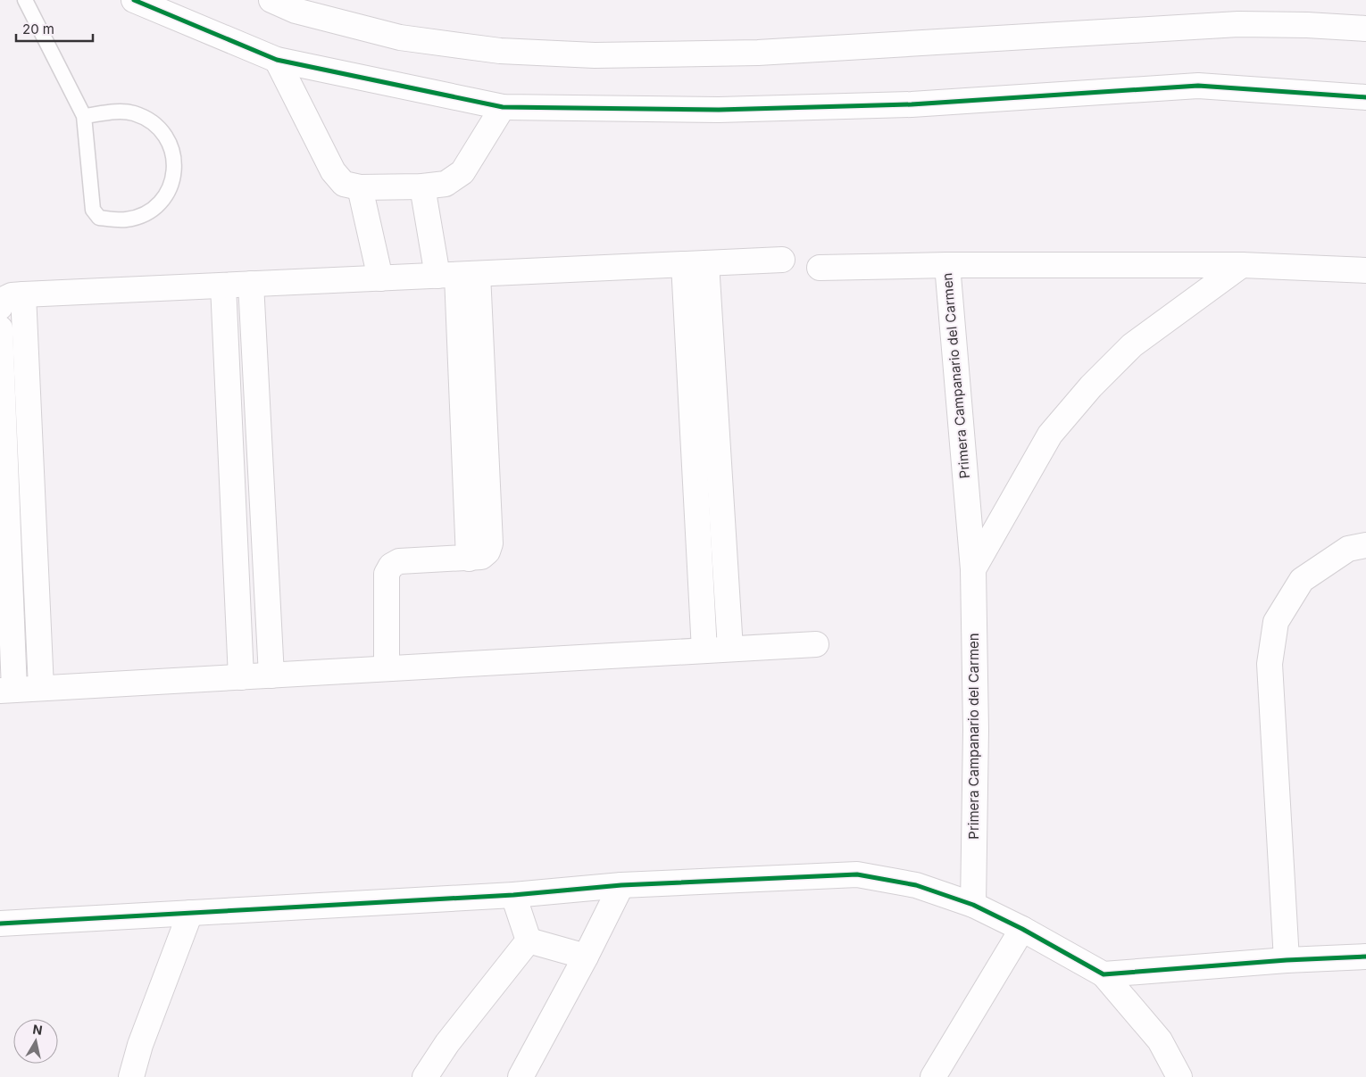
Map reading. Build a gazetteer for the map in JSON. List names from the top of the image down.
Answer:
{
  "streets": {
    "street": ["Primera Campanario del Carmen"]
  },
  "scale_bar": "20 m",
  "north": "top"
}
